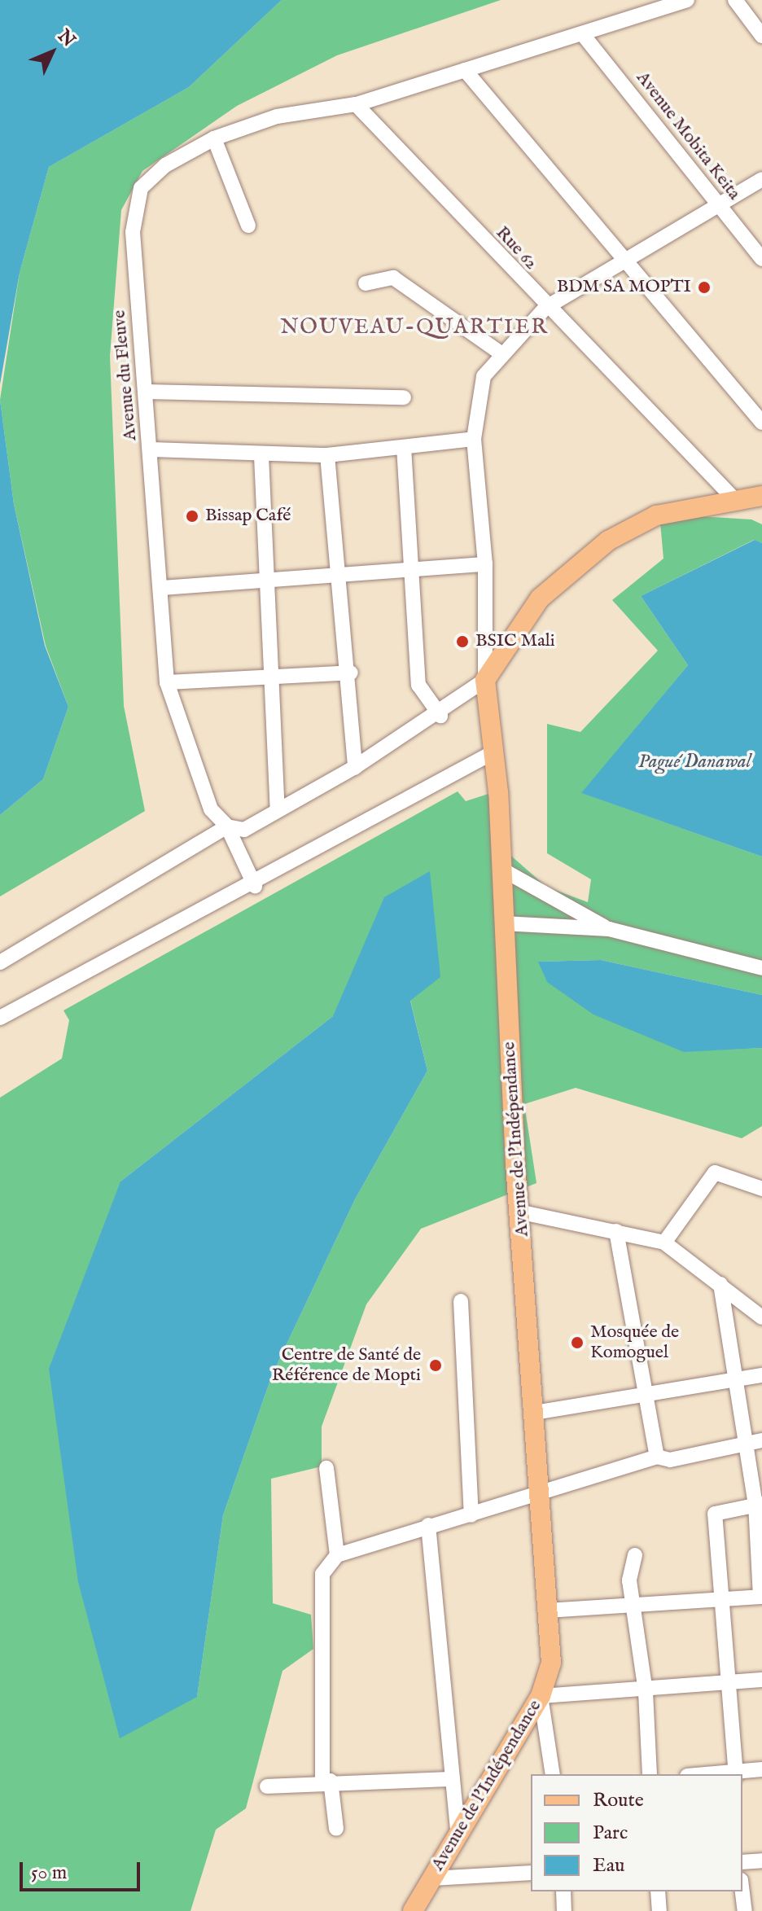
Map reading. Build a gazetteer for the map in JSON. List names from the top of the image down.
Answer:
{
  "streets": {
    "main road": ["Avenue de l'Indépendance"],
    "street": ["Avenue Mobita Keita", "Rue 62", "Avenue du Fleuve"]
  },
  "crossings": [
    ["Avenue Mobita Keita", "Avenue du Fleuve"],
    ["Rue 62", "Avenue du Fleuve"]
  ],
  "districts": ["NOUVEAU-QUARTIER"],
  "water": ["Pagué Danawal"],
  "places": [
    "BDM SA MOPTI",
    "Bissap Café",
    "BSIC Mali",
    "Mosquée de Komoguel",
    "Centre de Santé de Référence de Mopti"
  ],
  "legend": ["Route", "Parc", "Eau"],
  "scale_bar": "50 m",
  "north": "top right"
}
